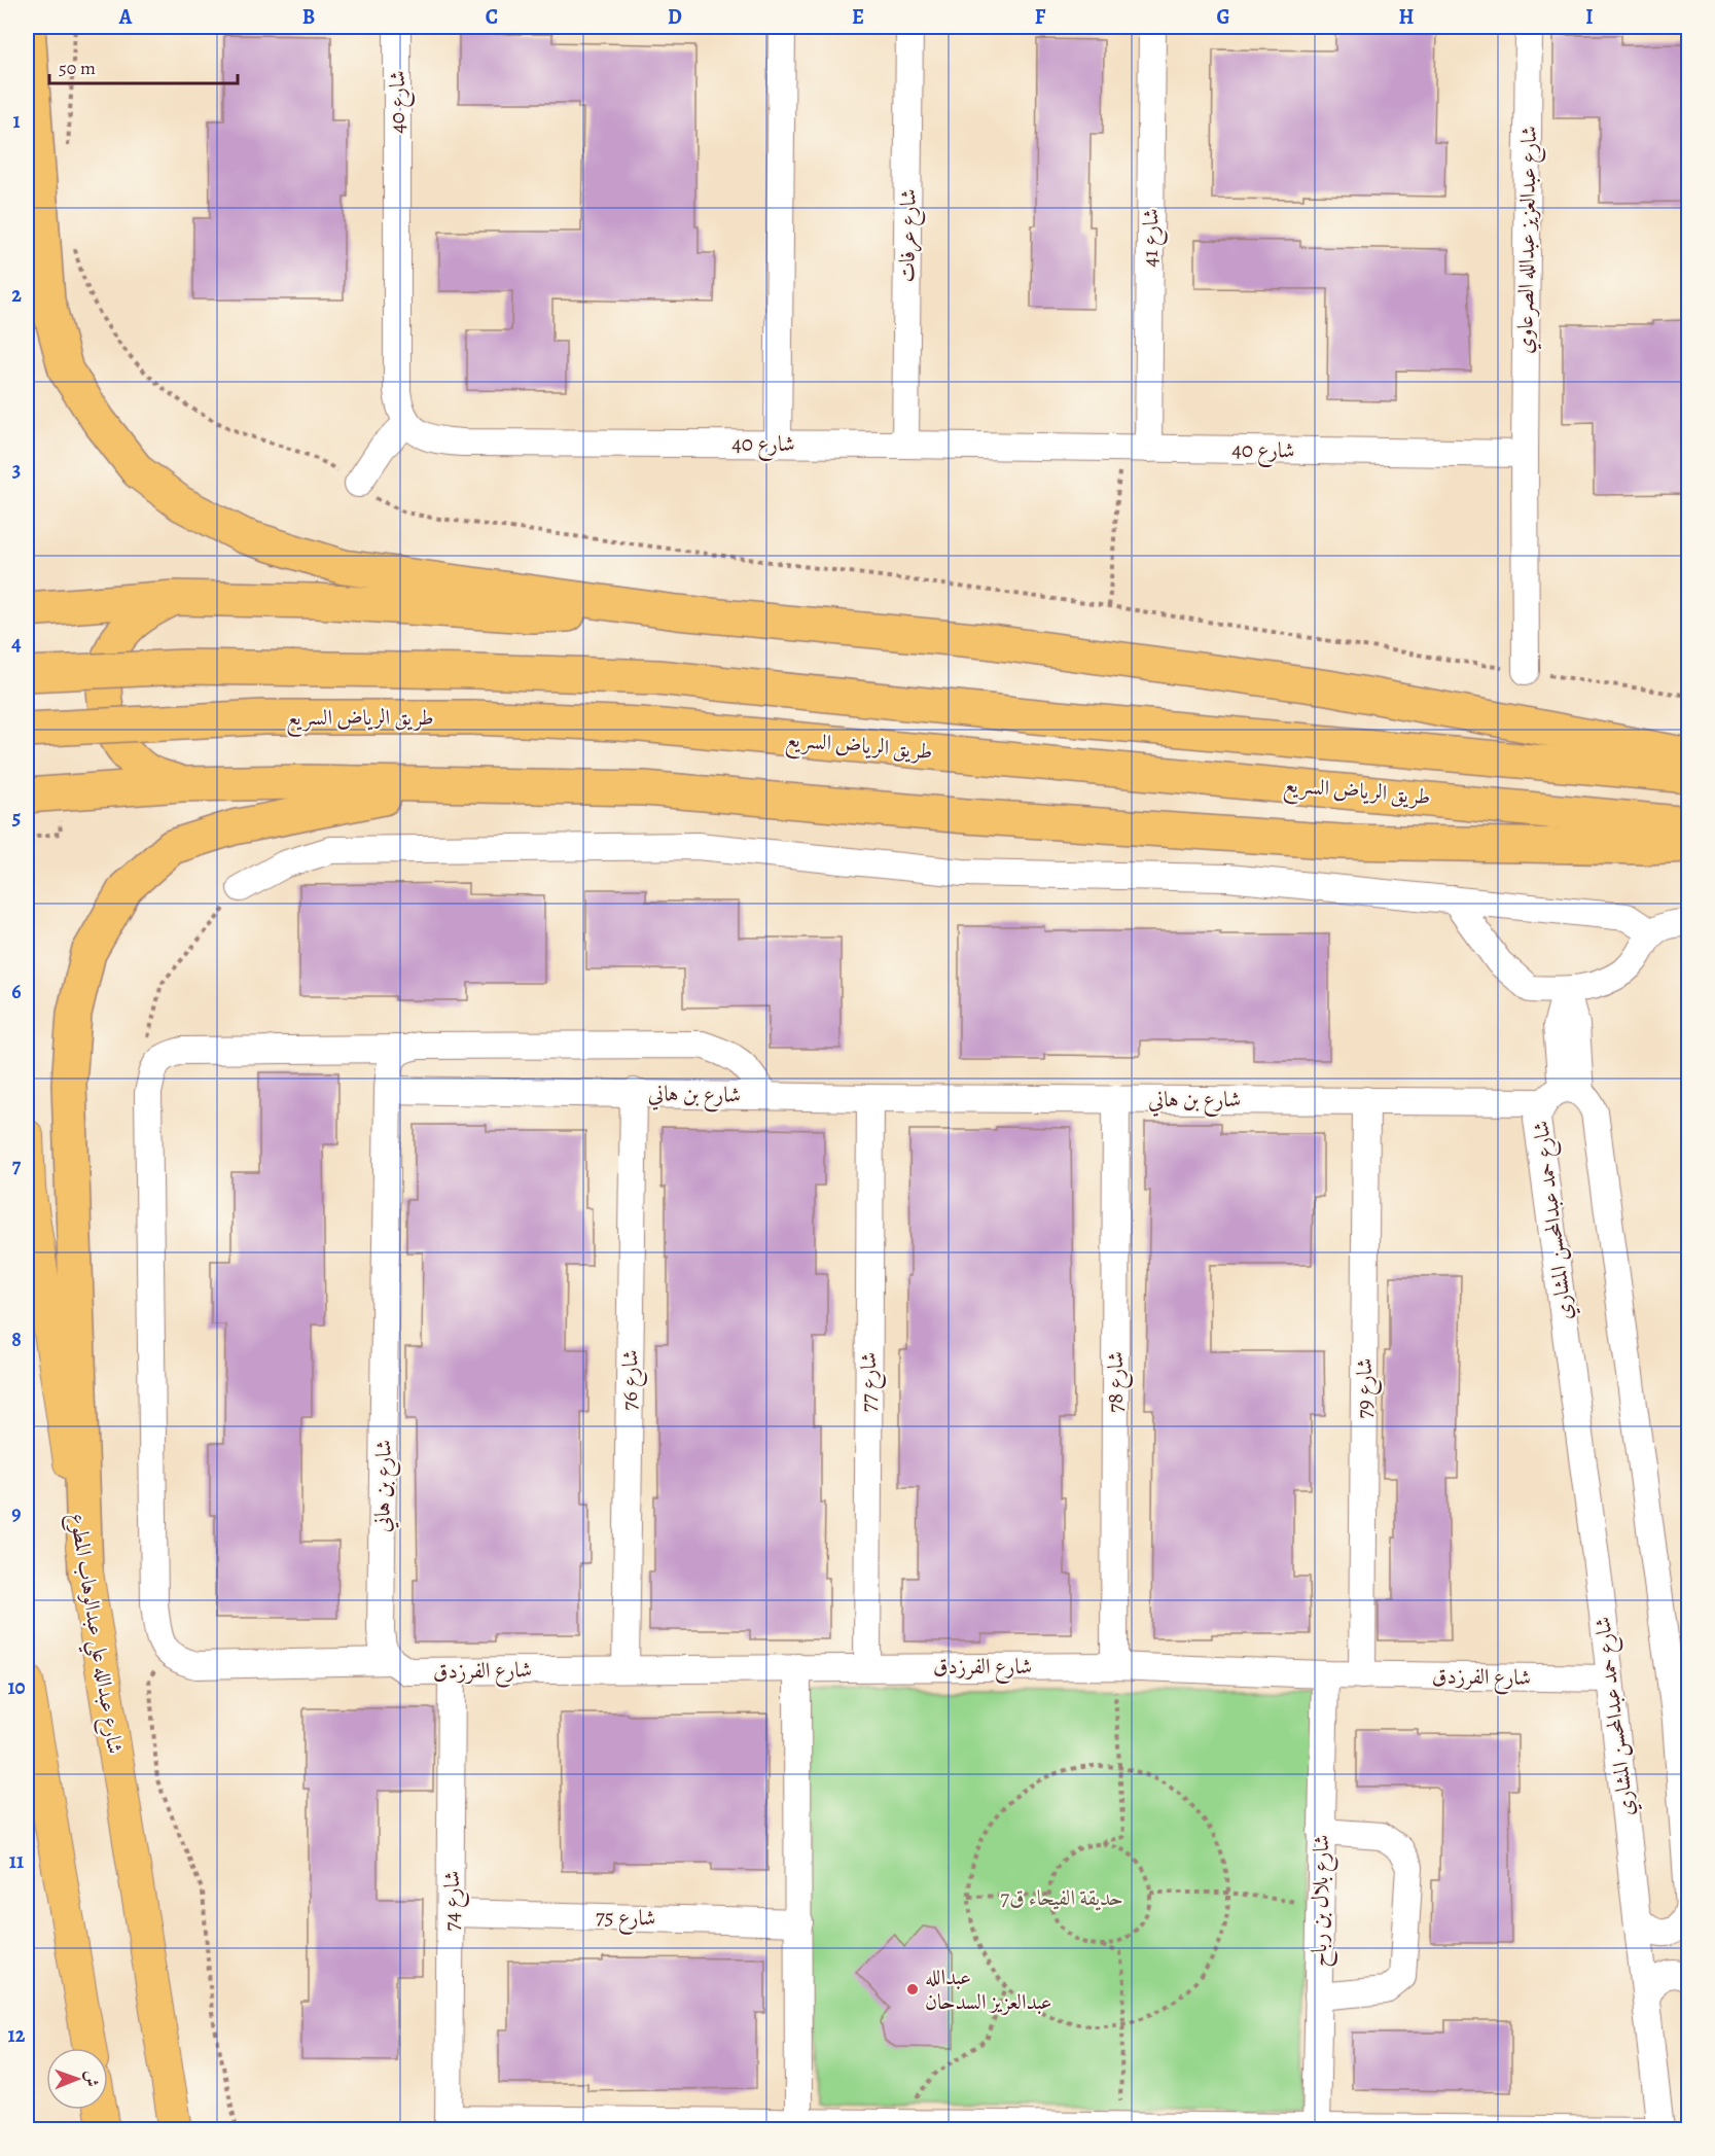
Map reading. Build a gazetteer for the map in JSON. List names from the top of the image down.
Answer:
{
  "streets": {
    "highway": ["طريق الرياض السريع"],
    "main road": ["شارع عبدالله علي عبدالوهاب المطوع"],
    "street": [
      "شارع 40",
      "شارع عرفات",
      "شارع 41",
      "شارع عبدالعزيز عبدالله الصرعاوي",
      "شارع بن هاني",
      "شارع حمد عبدالمحسن المشاري",
      "شارع 76",
      "شارع 77",
      "شارع 78",
      "شارع 79",
      "شارع الفرزدق",
      "شارع 74",
      "شارع بلال بن رباح",
      "شارع 75"
    ]
  },
  "crossings": [
    ["شارع 40", "شارع عرفات"],
    ["شارع 40", "شارع 41"],
    ["شارع 40", "شارع عبدالعزيز عبدالله الصرعاوي"],
    ["شارع بن هاني", "شارع حمد عبدالمحسن المشاري"],
    ["شارع بن هاني", "شارع 76"],
    ["شارع بن هاني", "شارع 77"],
    ["شارع بن هاني", "شارع 78"],
    ["شارع بن هاني", "شارع 79"],
    ["شارع بن هاني", "شارع الفرزدق"],
    ["شارع حمد عبدالمحسن المشاري", "شارع الفرزدق"],
    ["شارع 76", "شارع الفرزدق"],
    ["شارع 77", "شارع الفرزدق"],
    ["شارع 78", "شارع الفرزدق"],
    ["شارع 79", "شارع الفرزدق"],
    ["شارع الفرزدق", "شارع 74"],
    ["شارع الفرزدق", "شارع بلال بن رباح"],
    ["شارع 74", "شارع 75"]
  ],
  "parks": ["حديقة الفيحاء ق7"],
  "places": ["عبدالله عبدالعزيز السدحان"],
  "scale_bar": "50 m",
  "north": "right",
  "grid": {
    "columns": [
      "A",
      "B",
      "C",
      "D",
      "E",
      "F",
      "G",
      "H",
      "I"
    ],
    "rows": [
      "1",
      "2",
      "3",
      "4",
      "5",
      "6",
      "7",
      "8",
      "9",
      "10",
      "11",
      "12"
    ]
  }
}
